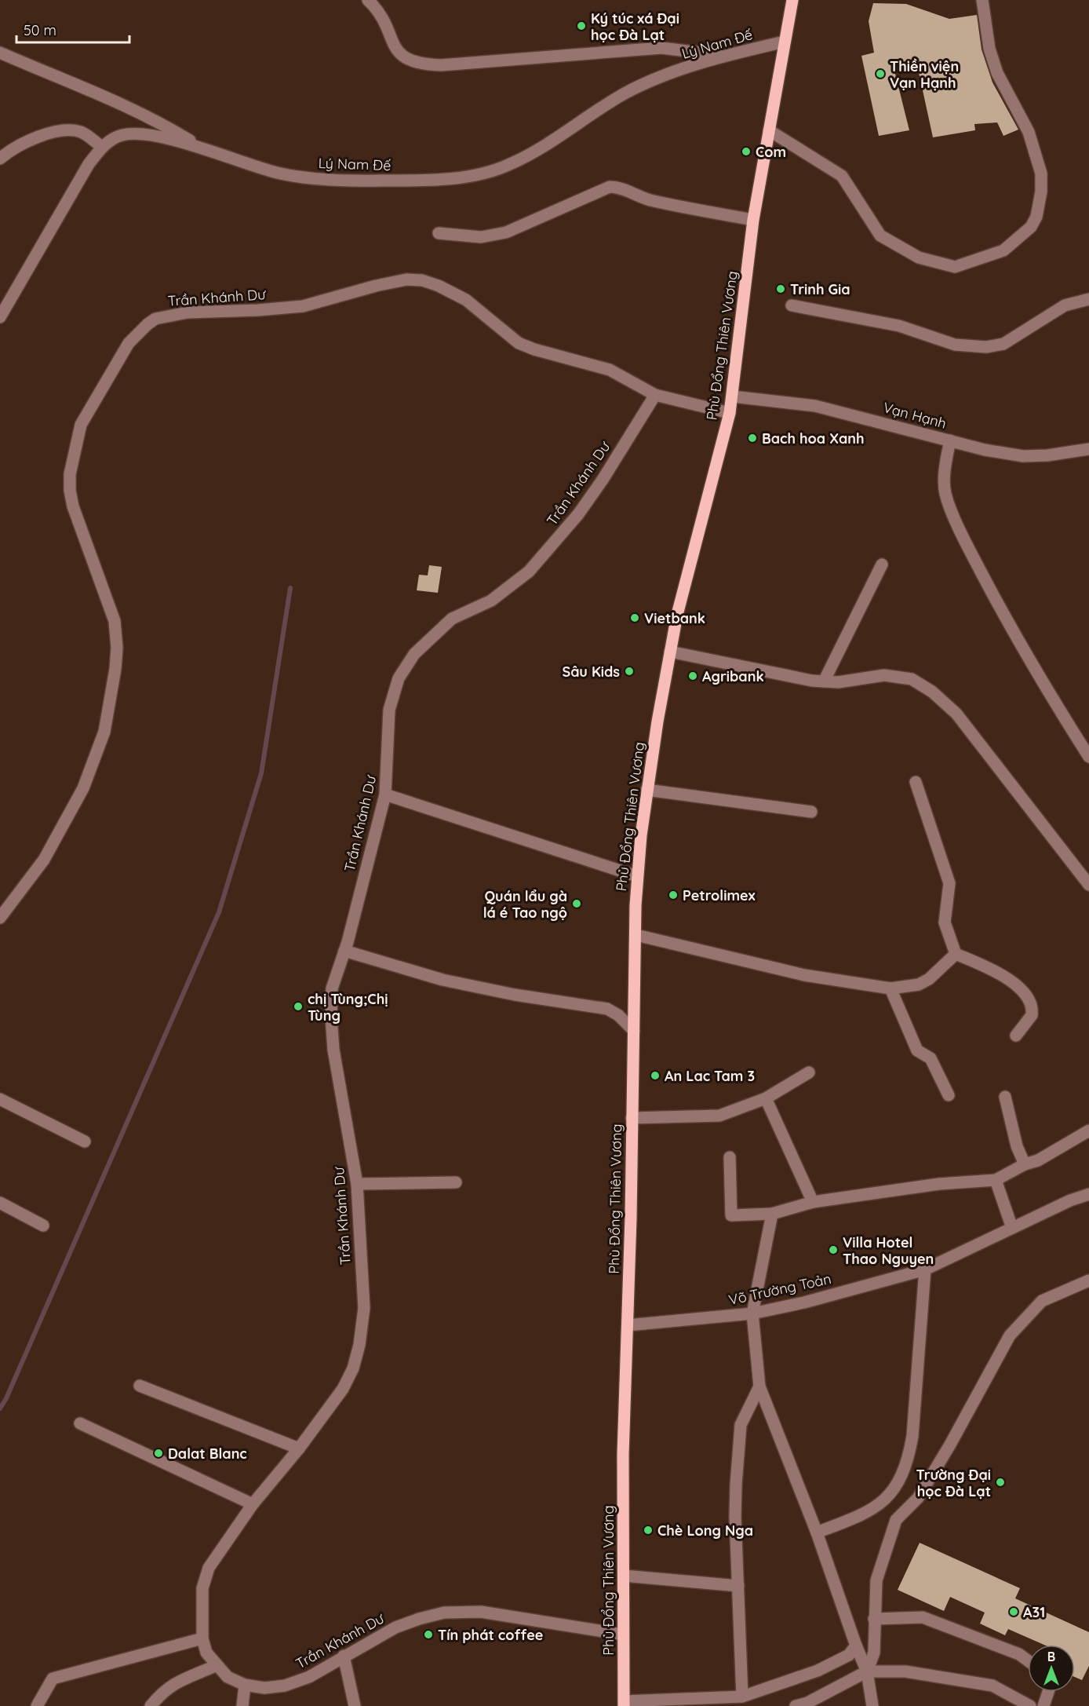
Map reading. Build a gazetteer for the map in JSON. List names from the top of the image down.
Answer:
{
  "streets": {
    "main road": ["Phù Đổng Thiên Vương"],
    "street": [
      "Lý Nam Đế",
      "Trần Khánh Dư",
      "Vạn Hạnh",
      "Võ Trường Toản"
    ]
  },
  "crossings": [
    ["Lý Nam Đế", "Phù Đổng Thiên Vương"],
    ["Trần Khánh Dư", "Phù Đổng Thiên Vương"],
    ["Phù Đổng Thiên Vương", "Vạn Hạnh"],
    ["Phù Đổng Thiên Vương", "Võ Trường Toản"]
  ],
  "places": [
    "Ký túc xá Đại học Đà Lạt",
    "Thiền viện Vạn Hạnh",
    "Com",
    "Trinh Gia",
    "Bach hoa Xanh",
    "Vietbank",
    "Sâu Kids",
    "Agribank",
    "Petrolimex",
    "Quán lẩu gà lá é Tao ngộ",
    "chị Tùng;Chị Tùng",
    "An Lac Tam 3",
    "Villa Hotel Thao Nguyen",
    "Dalat Blanc",
    "Trường Đại học Đà Lạt",
    "Chè Long Nga",
    "A31",
    "Tín phát coffee"
  ],
  "scale_bar": "50 m",
  "north": "top"
}
